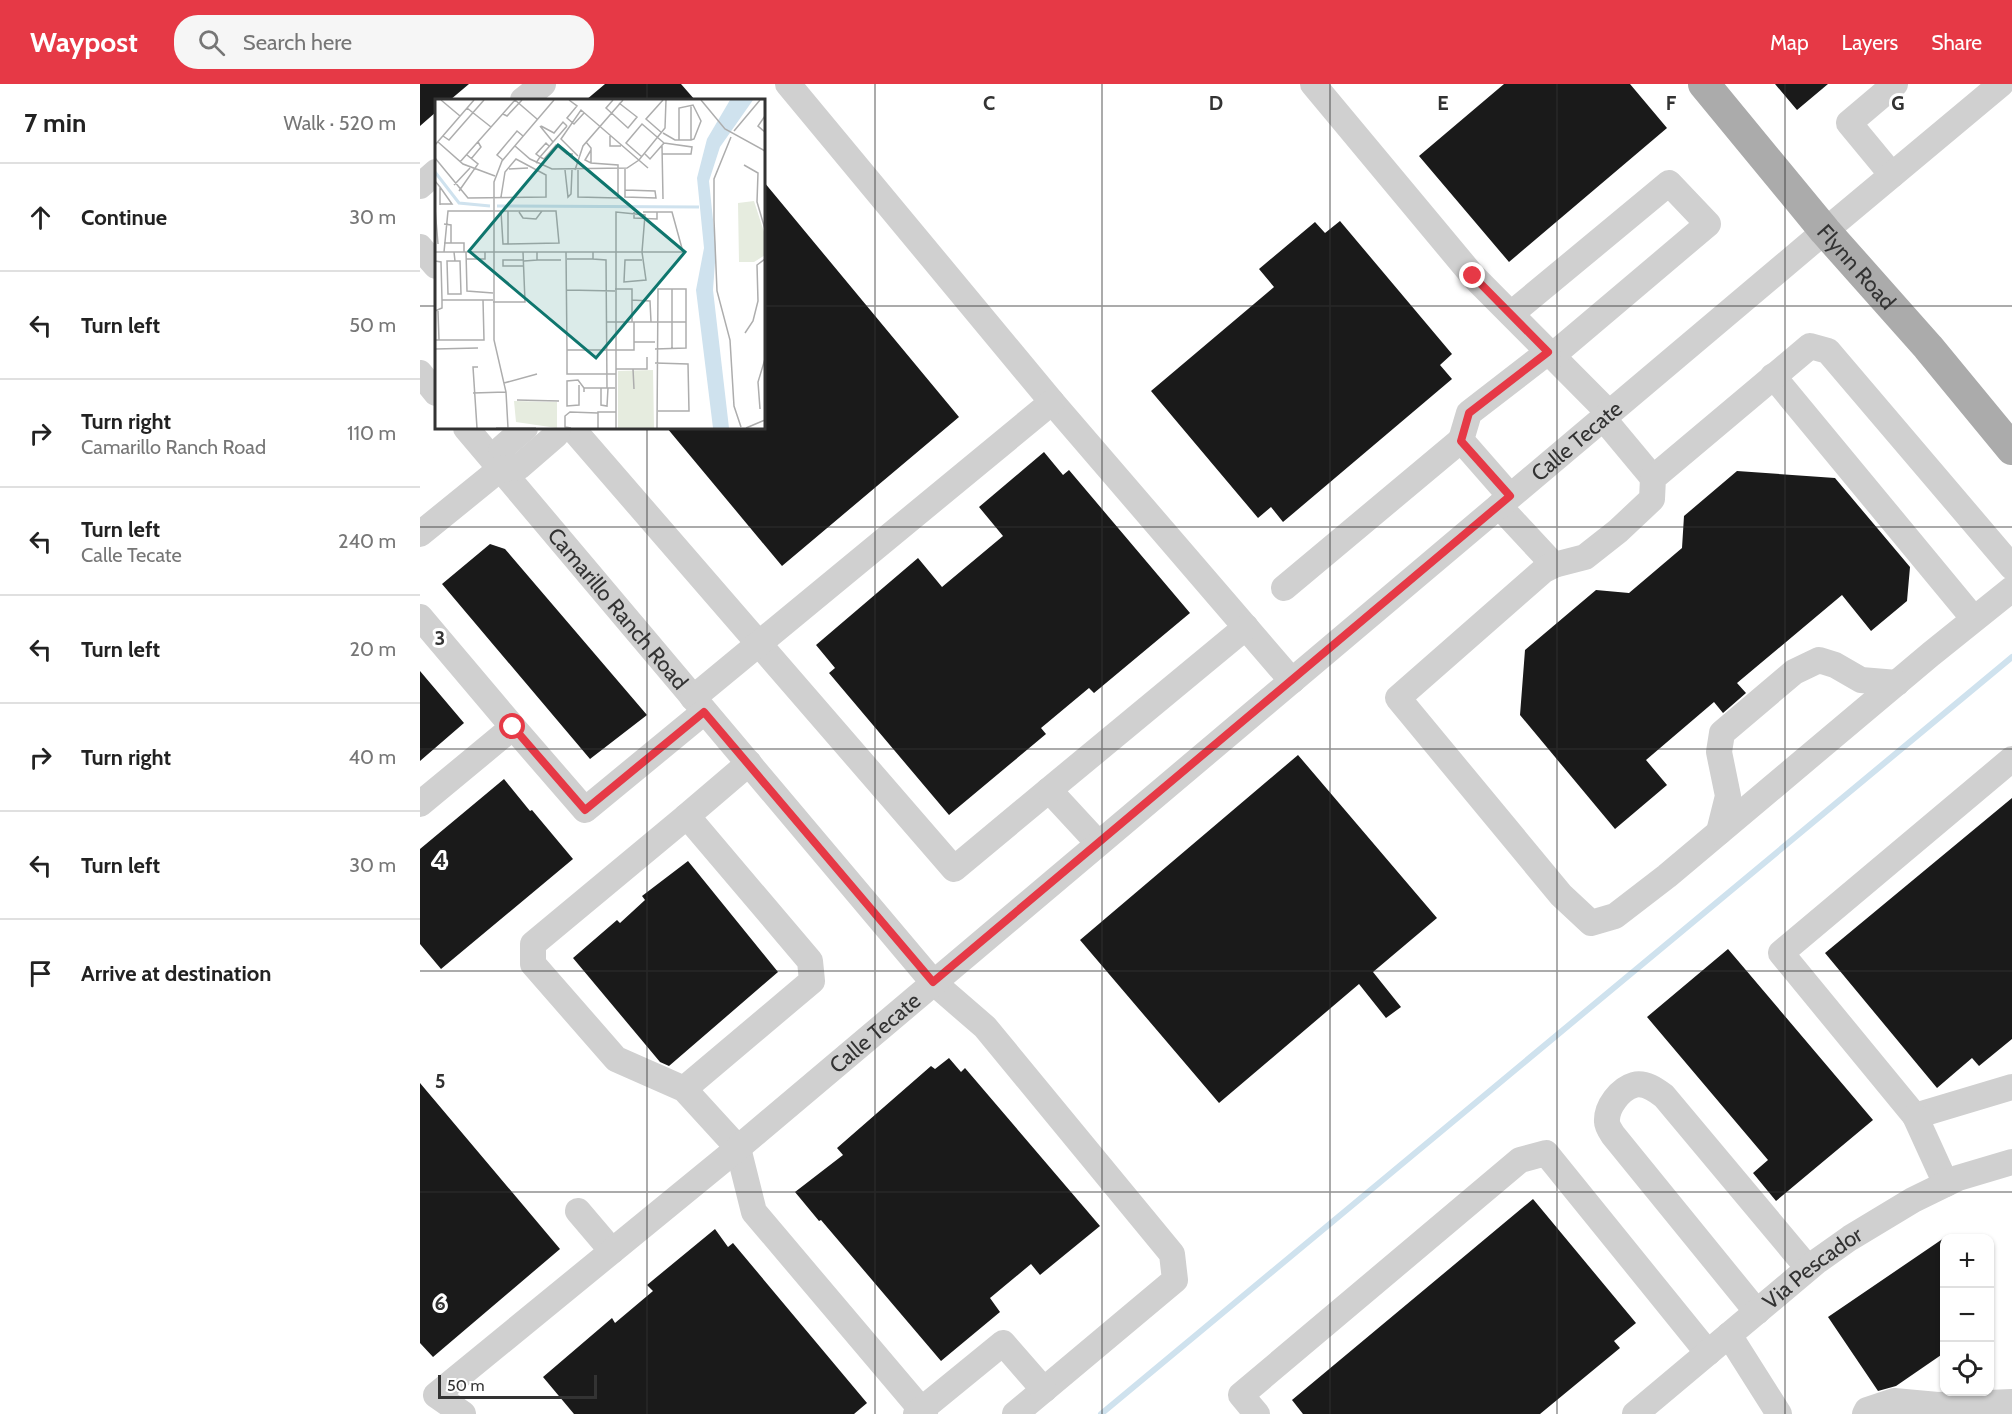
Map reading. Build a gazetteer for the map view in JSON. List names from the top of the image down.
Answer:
{
  "streets": {
    "main road": ["Flynn Road"],
    "street": ["Calle Tecate", "Camarillo Ranch Road", "Via Pescador"]
  },
  "crossings": [
    ["Flynn Road", "Calle Tecate"],
    ["Calle Tecate", "Camarillo Ranch Road"]
  ],
  "scale_bar": "50 m",
  "page": {
    "header": "Waypost",
    "search": "Search here",
    "nav": ["Map", "Layers", "Share"],
    "heading": ["7 min", "Walk · 520 m"],
    "list": [
      ["Continue", "30 m"],
      ["Turn left", "50 m"],
      ["Turn right", "Camarillo Ranch Road", "110 m"],
      ["Turn left", "Calle Tecate", "240 m"],
      ["Turn left", "20 m"],
      ["Turn right", "40 m"],
      ["Turn left", "30 m"],
      "Arrive at destination"
    ],
    "map_buttons": ["+", "−"],
    "scale": "50 m"
  },
  "grid": {
    "columns": [
      "C",
      "D",
      "E",
      "F",
      "G"
    ],
    "rows": [
      "3",
      "4",
      "5",
      "6"
    ]
  }
}
